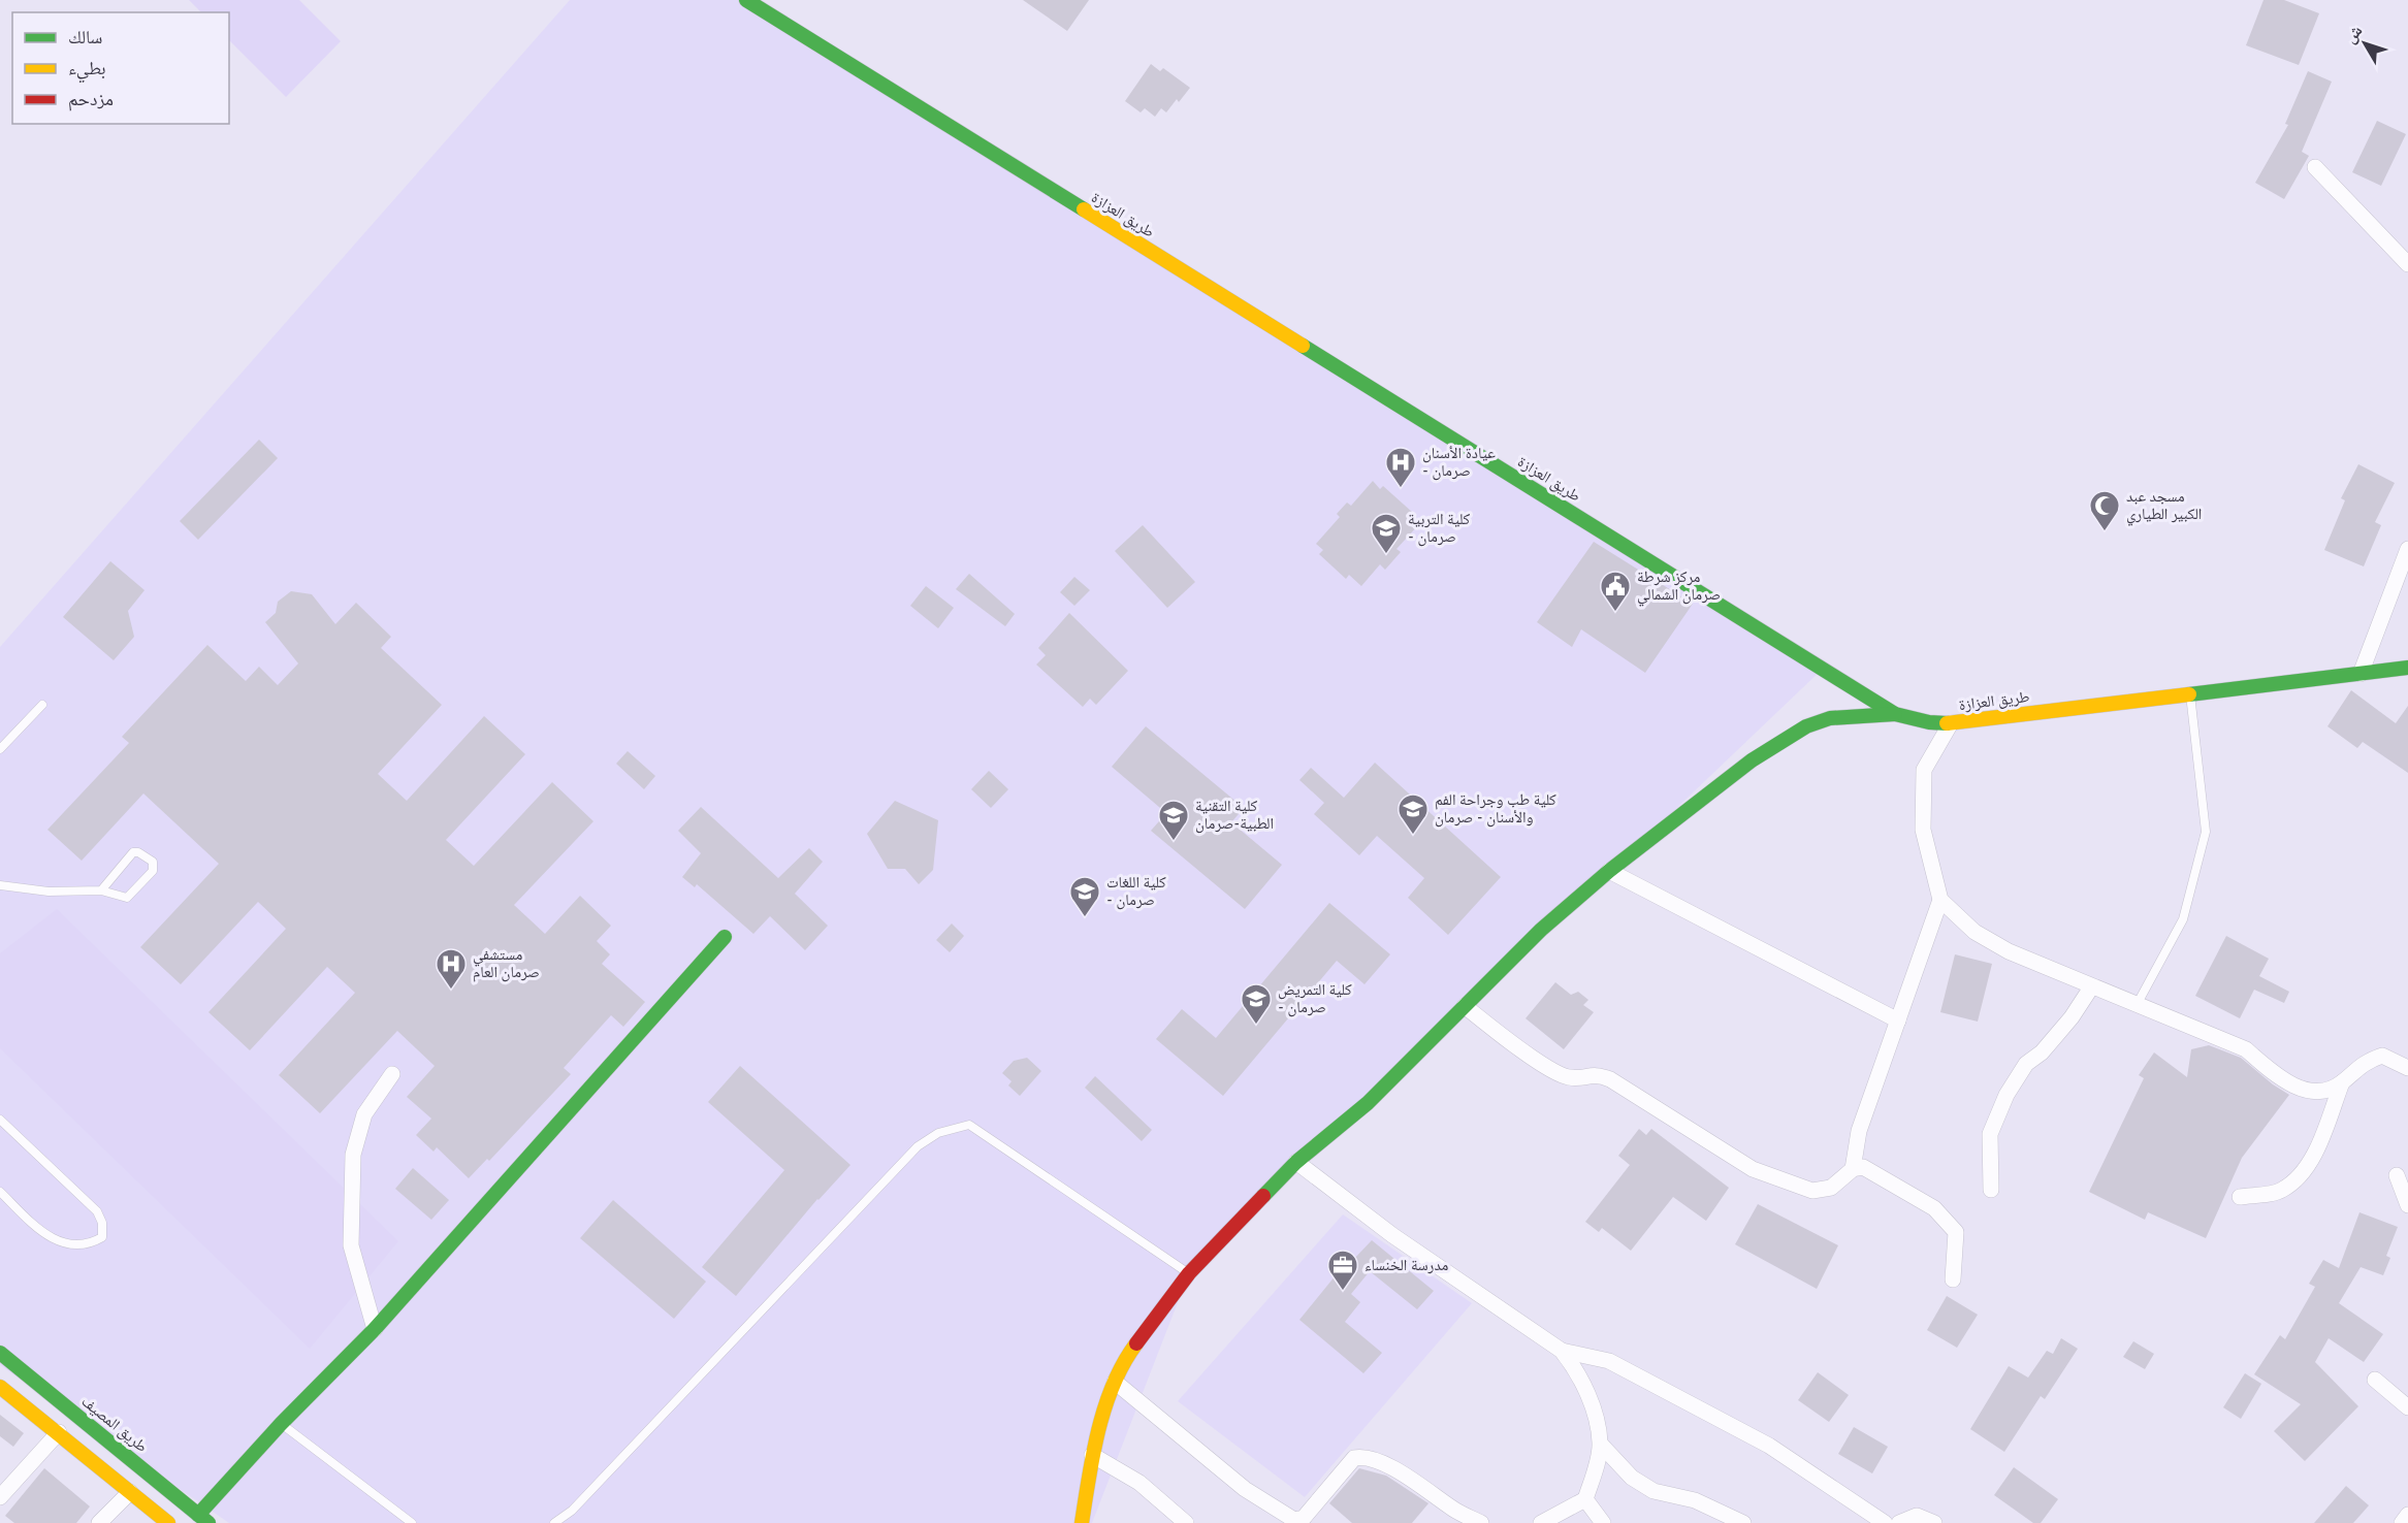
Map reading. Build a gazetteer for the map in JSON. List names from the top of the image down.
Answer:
{
  "streets": {
    "street": ["طريق العزازة", "طريق المصيف"]
  },
  "places": {
    "hospital": ["عيادة الأسنان - صرمان", "مستشفي صرمان العام"],
    "mosque": ["مسجد عبد الكبير الطياري"],
    "school or university": [
      "كلية التربية - صرمان",
      "كلية طب وجراحة الفم والأسنان - صرمان",
      "كلية التقنية الطبية-صرمان",
      "كلية اللغات - صرمان",
      "كلية التمريض - صرمان"
    ],
    "public building": ["مركز شرطة صرمان الشمالي"],
    "office": ["مدرسة الخنساء"]
  },
  "legend": ["سالك", "بطيء", "مزدحم"],
  "north": "top left"
}
